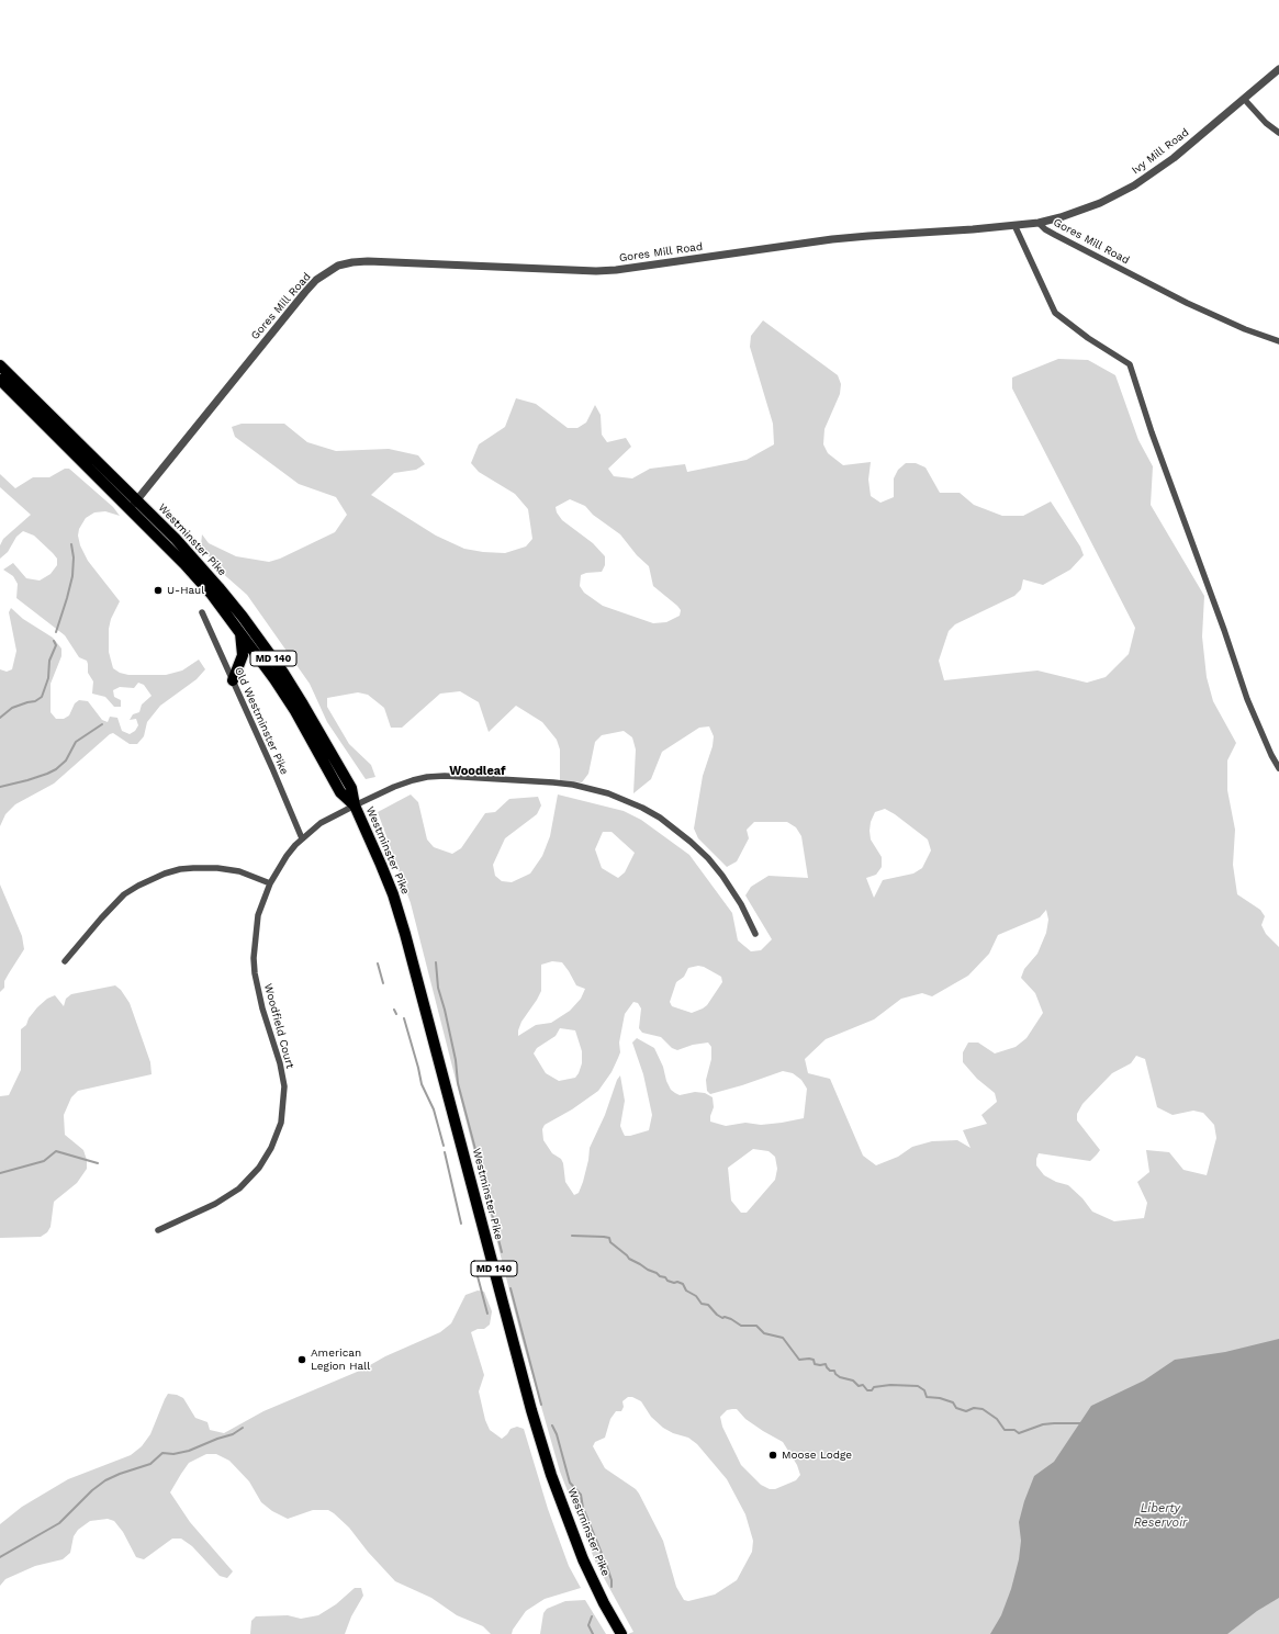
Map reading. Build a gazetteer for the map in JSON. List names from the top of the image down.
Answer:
{
  "streets": {
    "highway": ["Westminster Pike", "MD 140"],
    "street": [
      "Ivy Mill Road",
      "Gores Mill Road",
      "Old Westminster Pike",
      "Woodfield Court"
    ]
  },
  "crossings": [
    ["Ivy Mill Road", "Gores Mill Road"],
    ["Gores Mill Road", "Westminster Pike"],
    ["Westminster Pike", "Woodfield Court"],
    ["Old Westminster Pike", "Woodfield Court"]
  ],
  "districts": ["Woodleaf"],
  "water": ["Liberty Reservoir"],
  "places": ["U-Haul", "American Legion Hall", "Moose Lodge"]
}
